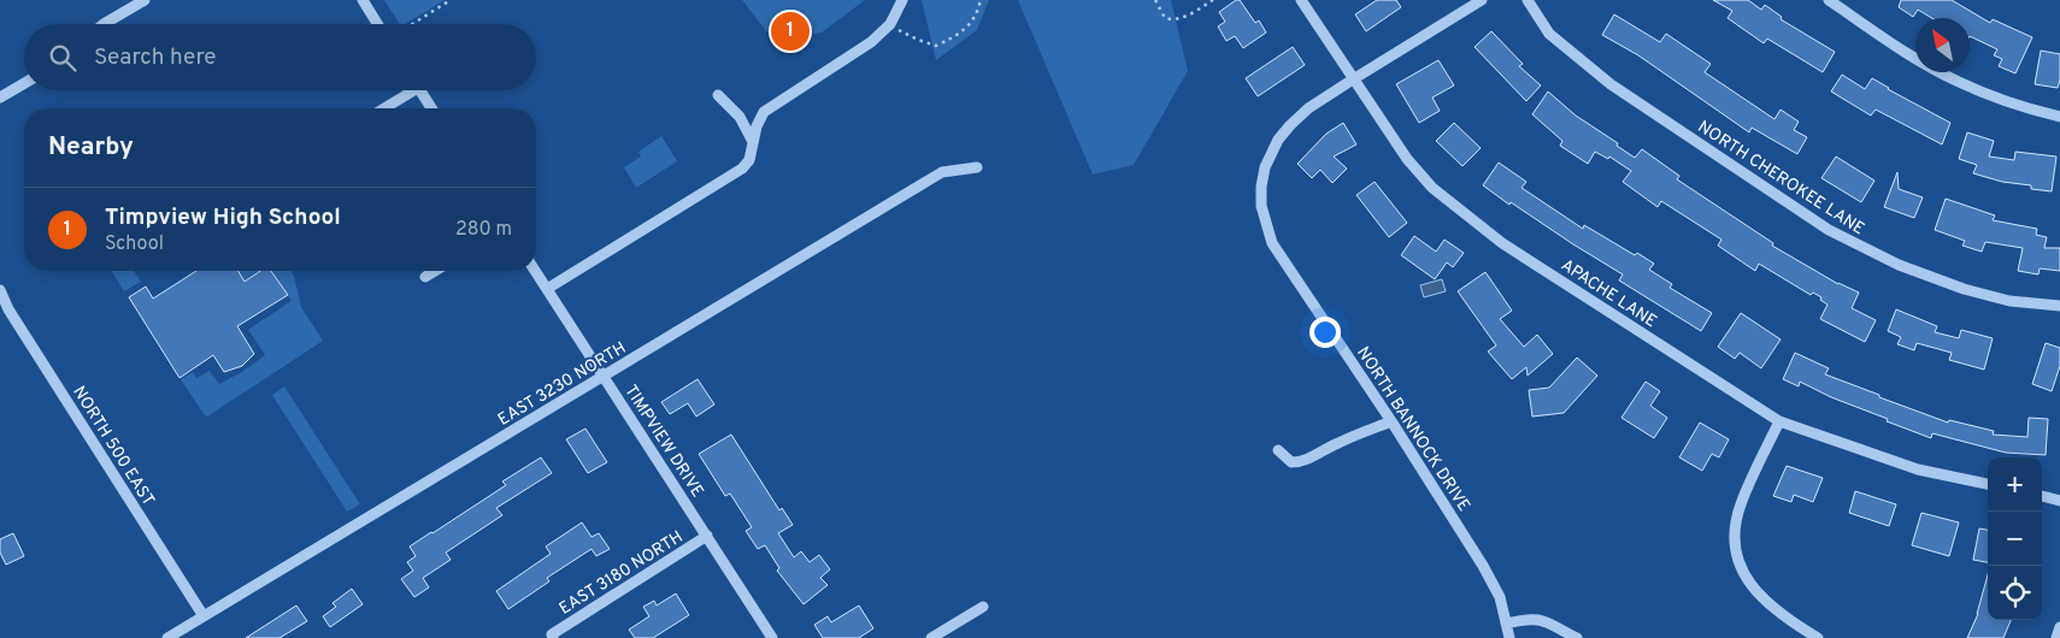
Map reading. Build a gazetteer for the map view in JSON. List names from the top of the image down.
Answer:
{
  "streets": {
    "street": [
      "NORTH CHEROKEE LANE",
      "APACHE LANE",
      "EAST 3230 NORTH",
      "NORTH BANNOCK DRIVE",
      "TIMPVIEW DRIVE",
      "NORTH 500 EAST",
      "EAST 3180 NORTH"
    ]
  },
  "crossings": [
    ["APACHE LANE", "NORTH BANNOCK DRIVE"],
    ["EAST 3230 NORTH", "TIMPVIEW DRIVE"],
    ["EAST 3230 NORTH", "NORTH 500 EAST"],
    ["TIMPVIEW DRIVE", "EAST 3180 NORTH"]
  ],
  "north": "top left",
  "page": {
    "pins": "1",
    "search": "Search here",
    "heading": "Nearby",
    "list": [
      {
        "mark": "1",
        "name": "Timpview High School",
        "note": "School",
        "value": "280 m"
      }
    ],
    "map_buttons": ["+", "−"]
  }
}
